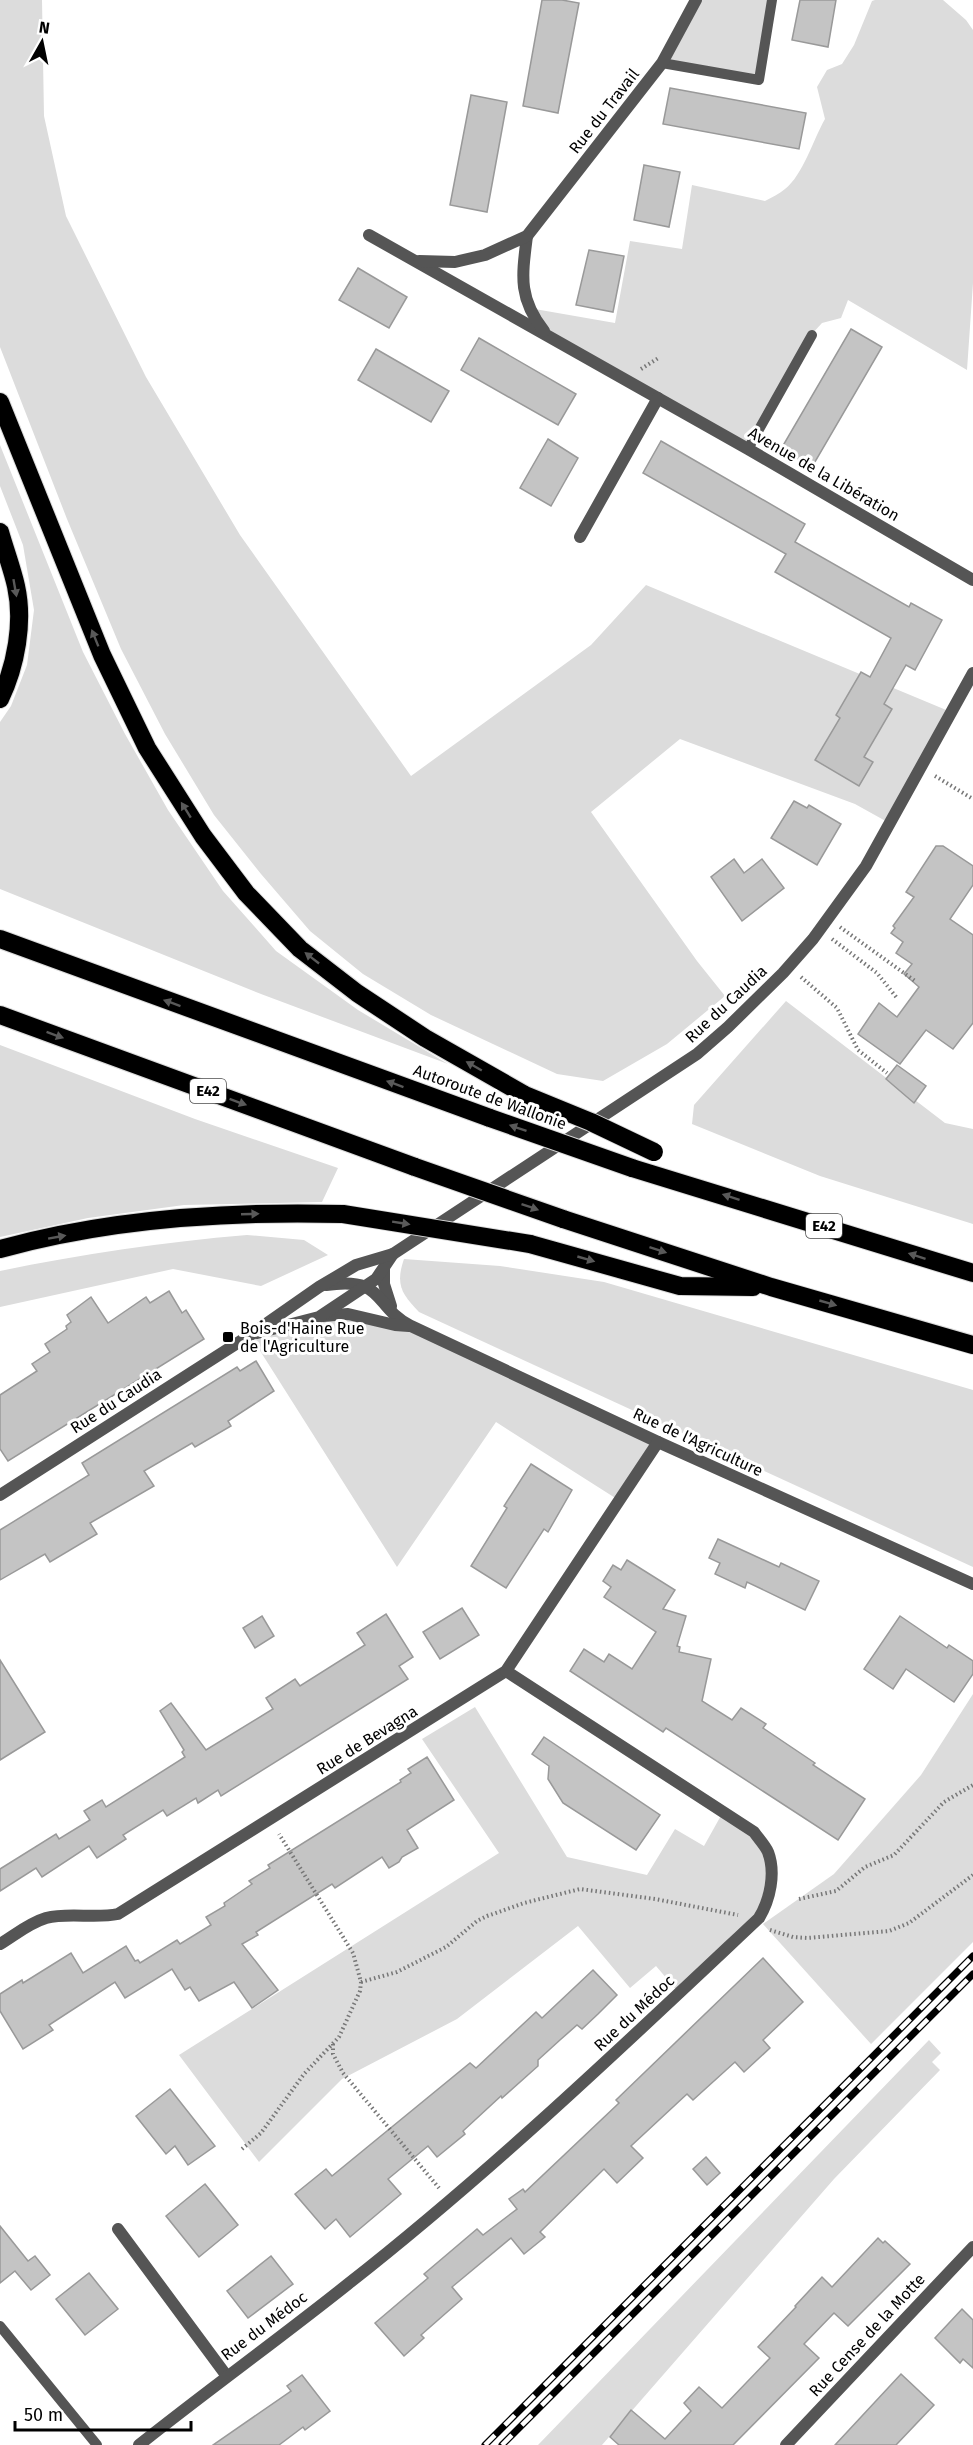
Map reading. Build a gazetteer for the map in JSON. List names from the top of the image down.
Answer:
{
  "streets": {
    "highway": ["E42", "Autoroute de Wallonie"],
    "street": [
      "Rue du Travail",
      "Avenue de la Libération",
      "Rue du Caudia",
      "Rue de l'Agriculture",
      "Rue de Bevagna",
      "Rue du Médoc",
      "Rue Cense de la Motte"
    ]
  },
  "crossings": [
    ["Rue du Travail", "Avenue de la Libération"],
    ["Rue du Caudia", "Rue de l'Agriculture"],
    ["Rue de l'Agriculture", "Rue de Bevagna"],
    ["Rue de Bevagna", "Rue du Médoc"]
  ],
  "places": {
    "transit": ["Bois-d'Haine Rue de l'Agriculture"]
  },
  "scale_bar": "50 m",
  "north": "top"
}
